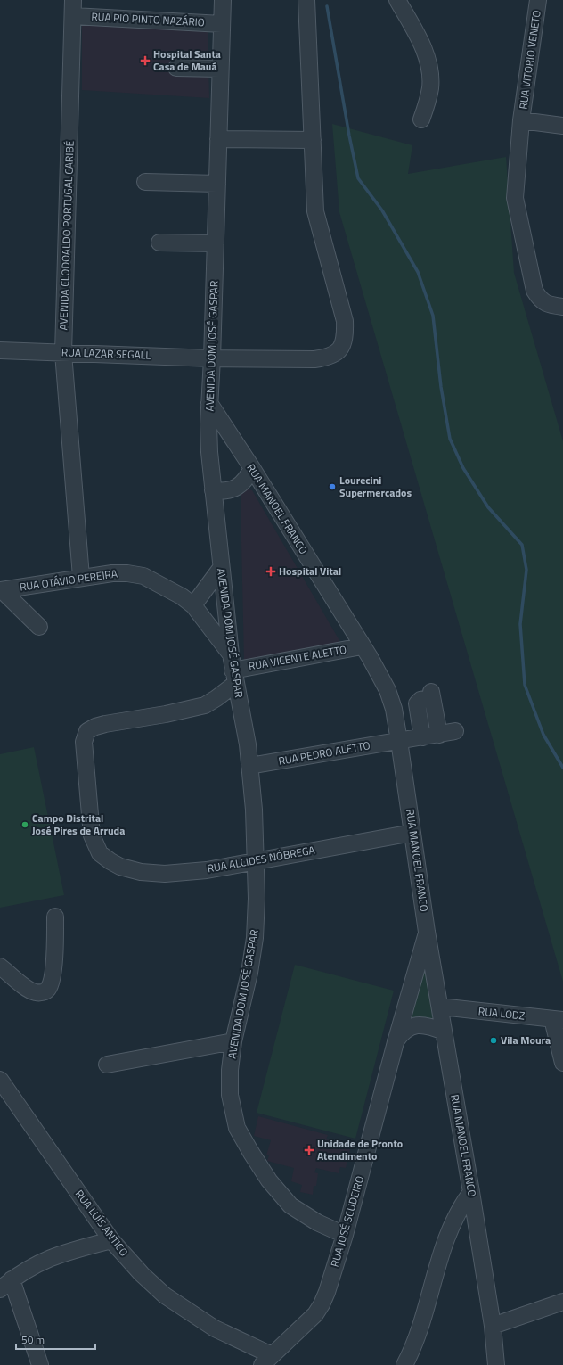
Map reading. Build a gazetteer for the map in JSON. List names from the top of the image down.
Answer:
{
  "streets": {
    "street": [
      "RUA PIO PINTO NAZÁRIO",
      "RUA VITORIO VENETO",
      "AVENIDA CLODOALDO PORTUGAL CARIBÉ",
      "AVENIDA DOM JOSÉ GASPAR",
      "RUA LAZAR SEGALL",
      "RUA MANOEL FRANCO",
      "RUA OTÁVIO PEREIRA",
      "RUA VICENTE ALETTO",
      "RUA PEDRO ALETTO",
      "RUA ALCIDES NÓBREGA",
      "RUA LODZ",
      "RUA JOSÉ SCUDEIRO",
      "RUA LUÍS ANTICO"
    ]
  },
  "crossings": [
    ["RUA PIO PINTO NAZÁRIO", "AVENIDA CLODOALDO PORTUGAL CARIBÉ"],
    ["RUA PIO PINTO NAZÁRIO", "AVENIDA DOM JOSÉ GASPAR"],
    ["AVENIDA CLODOALDO PORTUGAL CARIBÉ", "RUA LAZAR SEGALL"],
    ["AVENIDA CLODOALDO PORTUGAL CARIBÉ", "RUA OTÁVIO PEREIRA"],
    ["AVENIDA DOM JOSÉ GASPAR", "RUA LAZAR SEGALL"],
    ["AVENIDA DOM JOSÉ GASPAR", "RUA MANOEL FRANCO"],
    ["AVENIDA DOM JOSÉ GASPAR", "RUA OTÁVIO PEREIRA"],
    ["AVENIDA DOM JOSÉ GASPAR", "RUA VICENTE ALETTO"],
    ["AVENIDA DOM JOSÉ GASPAR", "RUA PEDRO ALETTO"],
    ["AVENIDA DOM JOSÉ GASPAR", "RUA ALCIDES NÓBREGA"],
    ["AVENIDA DOM JOSÉ GASPAR", "RUA JOSÉ SCUDEIRO"],
    ["RUA MANOEL FRANCO", "RUA VICENTE ALETTO"],
    ["RUA MANOEL FRANCO", "RUA PEDRO ALETTO"],
    ["RUA MANOEL FRANCO", "RUA ALCIDES NÓBREGA"],
    ["RUA MANOEL FRANCO", "RUA LODZ"],
    ["RUA MANOEL FRANCO", "RUA JOSÉ SCUDEIRO"],
    ["RUA VICENTE ALETTO", "RUA ALCIDES NÓBREGA"],
    ["RUA JOSÉ SCUDEIRO", "RUA LUÍS ANTICO"]
  ],
  "places": {
    "health": ["Hospital Santa Casa de Mauá", "Hospital Vital", "Unidade de Pronto Atendimento"],
    "other": ["Lourecini Supermercados", "Campo Distrital José Pires de Arruda", "Vila Moura"]
  },
  "scale_bar": "50 m"
}
